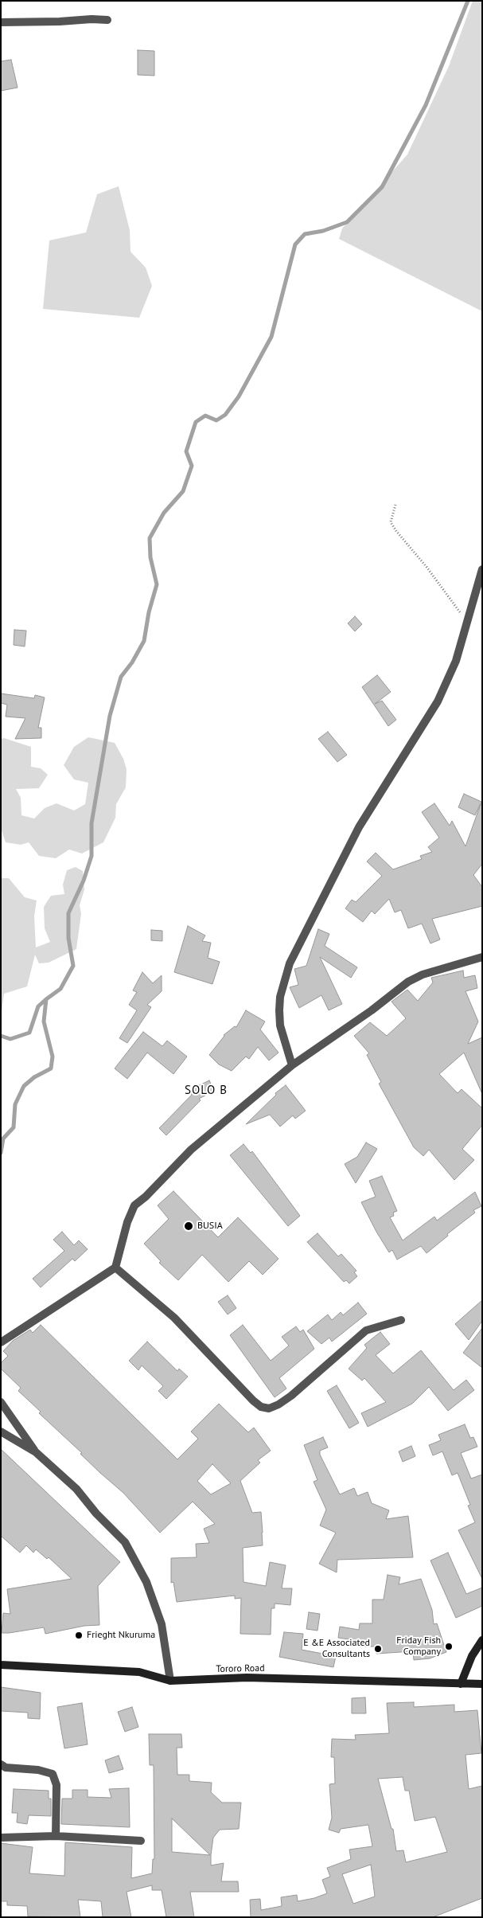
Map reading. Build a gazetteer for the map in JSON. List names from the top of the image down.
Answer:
{
  "streets": {
    "main road": ["Tororo Road"]
  },
  "districts": ["SOLO B"],
  "places": [
    "BUSIA",
    "Frieght Nkuruma",
    "Friday Fish Company",
    "E &E Associated Consultants"
  ]
}
